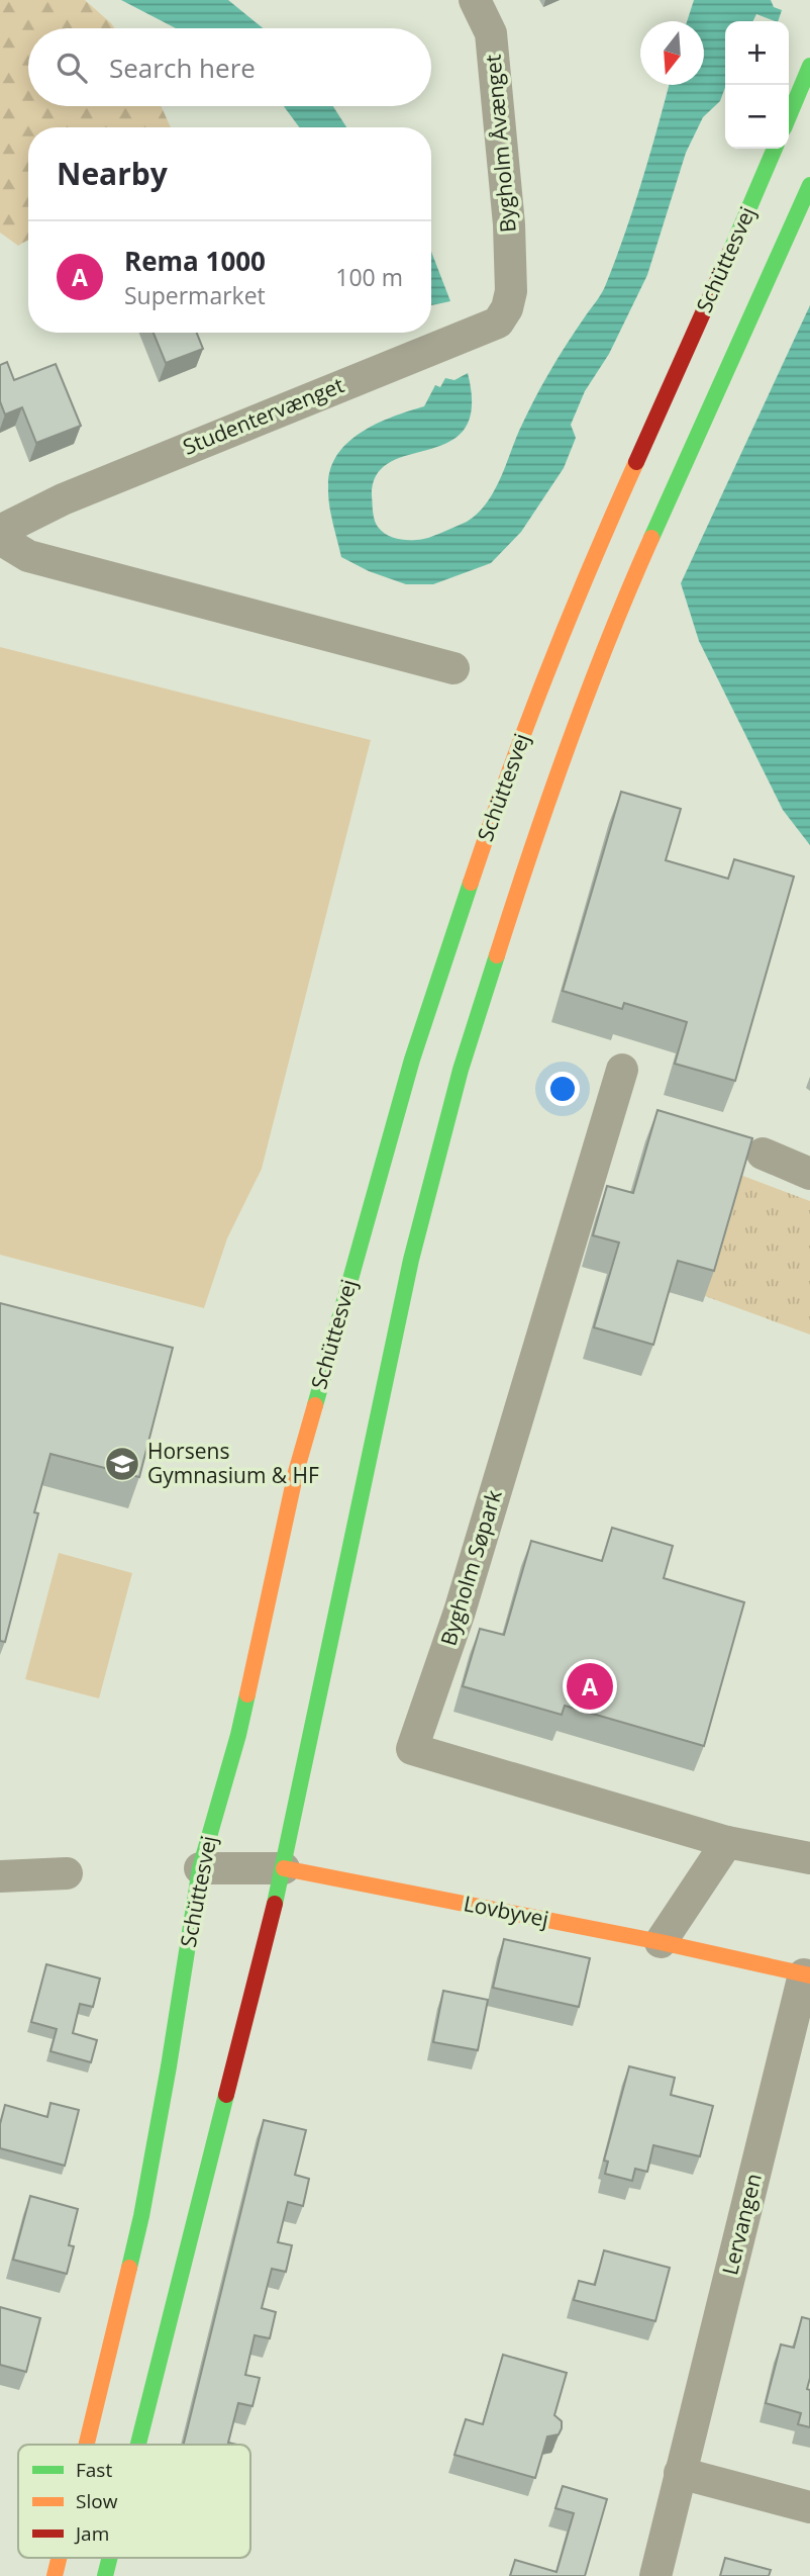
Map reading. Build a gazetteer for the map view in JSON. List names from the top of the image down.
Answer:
{
  "streets": {
    "main road": ["Schüttesvej", "Lovbyvej"],
    "street": [
      "Bygholm Åvænget",
      "Studentervænget",
      "Bygholm Søpark",
      "Lervangen"
    ]
  },
  "crossings": [
    ["Bygholm Åvænget", "Studentervænget"],
    ["Schüttesvej", "Lovbyvej"],
    ["Lovbyvej", "Lervangen"]
  ],
  "places": {
    "school or university": ["Horsens Gymnasium & HF"]
  },
  "legend": ["Fast", "Slow", "Jam"],
  "north": "bottom",
  "page": {
    "map_buttons": ["+", "−"],
    "search": "Search here",
    "heading": "Nearby",
    "list": [
      {
        "mark": "A",
        "name": "Rema 1000",
        "note": "Supermarket",
        "value": "100 m"
      }
    ],
    "pins": "A"
  }
}
